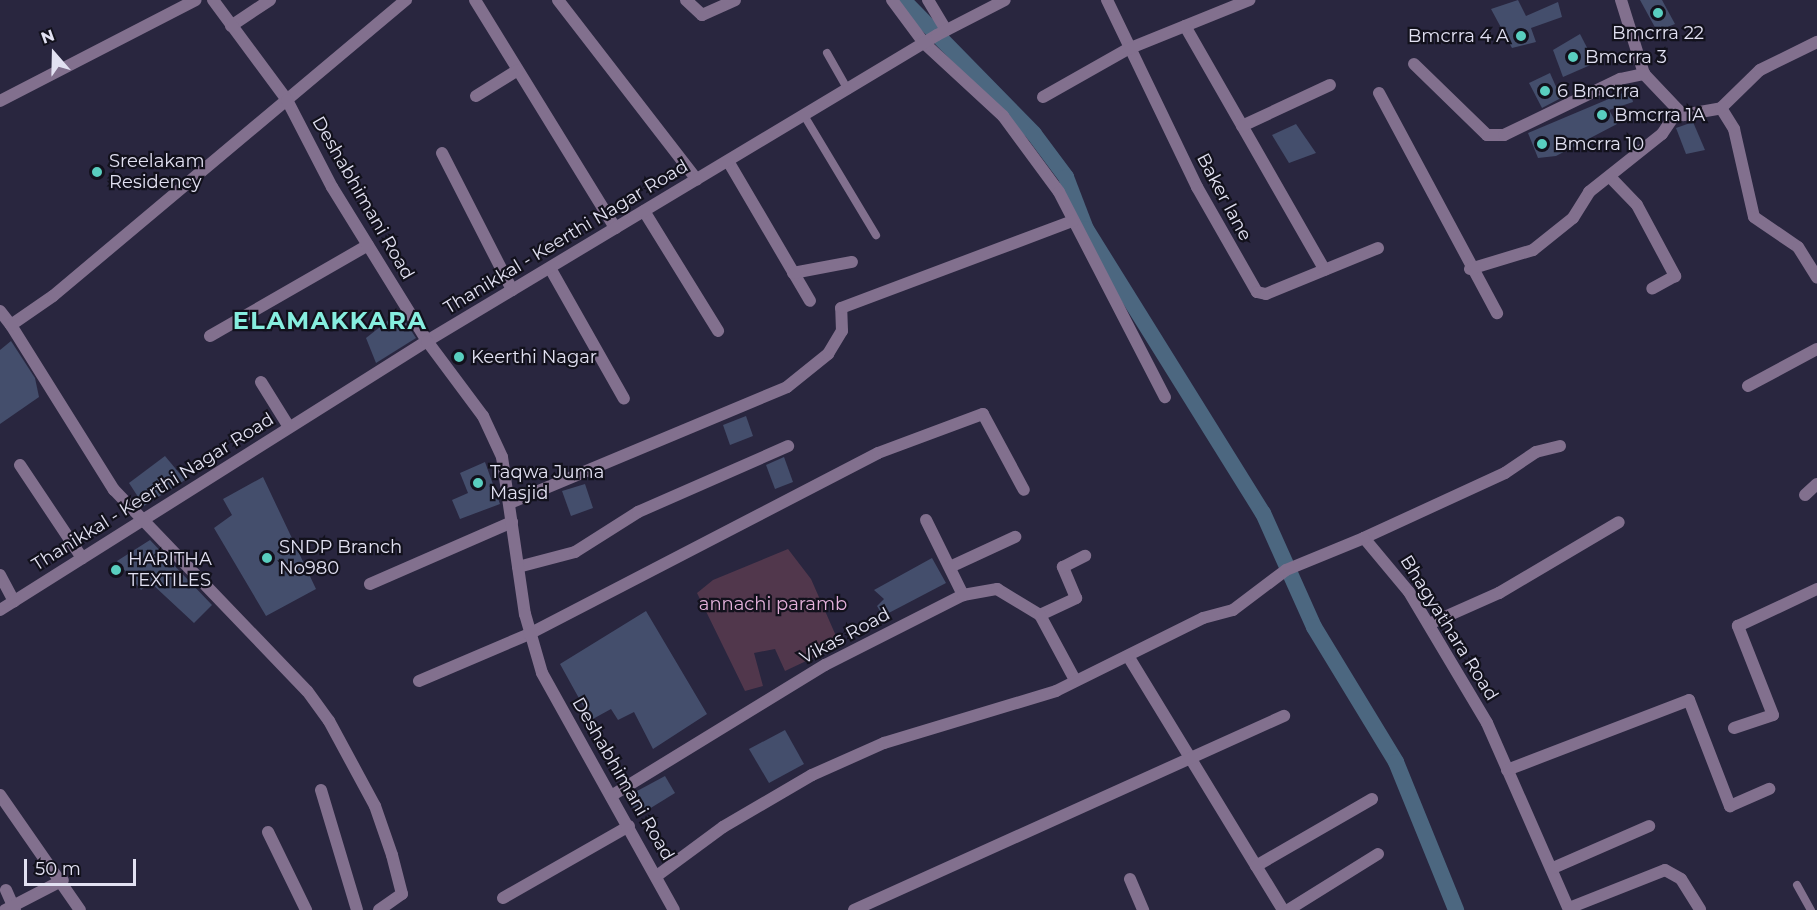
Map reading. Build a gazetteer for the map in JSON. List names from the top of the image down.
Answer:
{
  "streets": {
    "street": [
      "Baker lane",
      "Deshabhimani Road",
      "Thanikkal - Keerthi Nagar Road",
      "Bhagyathara Road",
      "Vikas Road"
    ]
  },
  "crossings": [
    ["Deshabhimani Road", "Thanikkal - Keerthi Nagar Road"],
    ["Deshabhimani Road", "Vikas Road"]
  ],
  "districts": ["ELAMAKKARA"],
  "parks": ["annachi paramb"],
  "places": [
    "Bmcrra 22",
    "Bmcrra 4 A",
    "Bmcrra 3",
    "6 Bmcrra",
    "Bmcrra 1A",
    "Bmcrra 10",
    "Sreelakam Residency",
    "Keerthi Nagar",
    "Taqwa Juma Masjid",
    "SNDP Branch No980",
    "HARITHA TEXTILES"
  ],
  "scale_bar": "50 m",
  "north": "top"
}
